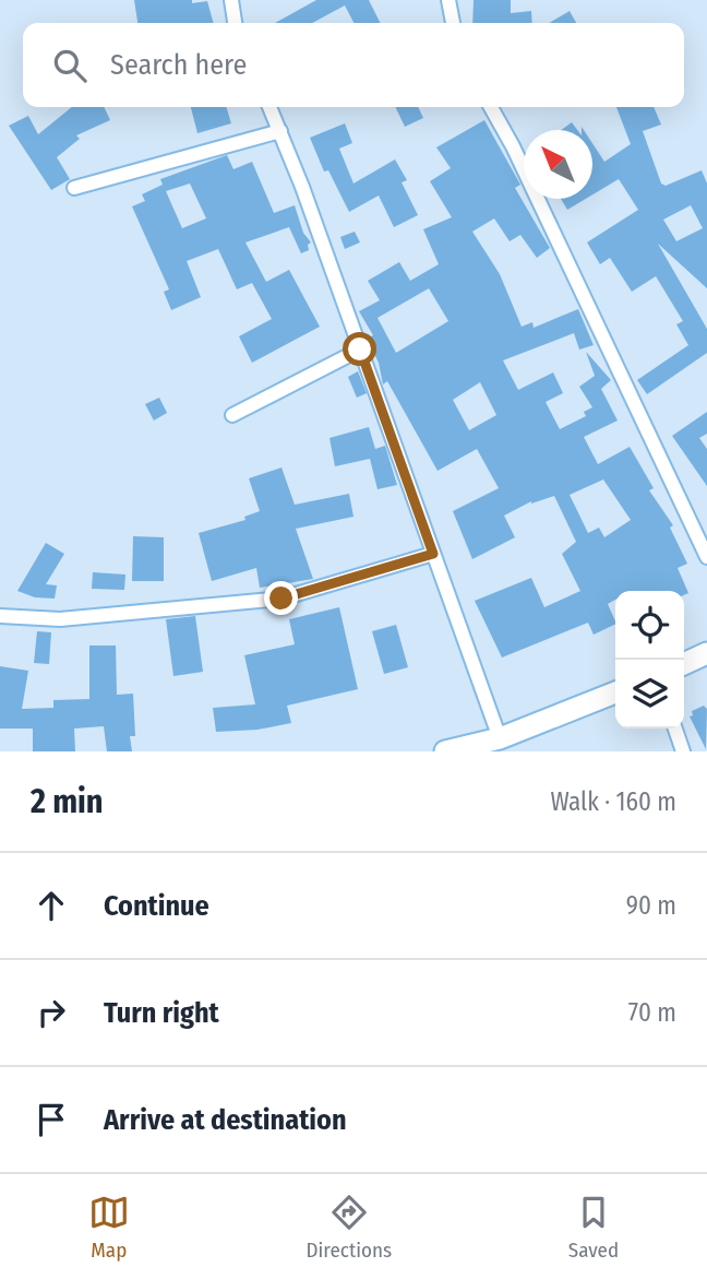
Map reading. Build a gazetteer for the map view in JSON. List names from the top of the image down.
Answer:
{
  "north": "top left",
  "page": {
    "search": "Search here",
    "heading": ["2 min", "Walk · 160 m"],
    "list": [
      ["Continue", "90 m"],
      ["Turn right", "70 m"],
      "Arrive at destination"
    ],
    "nav": ["Map", "Directions", "Saved"]
  }
}
